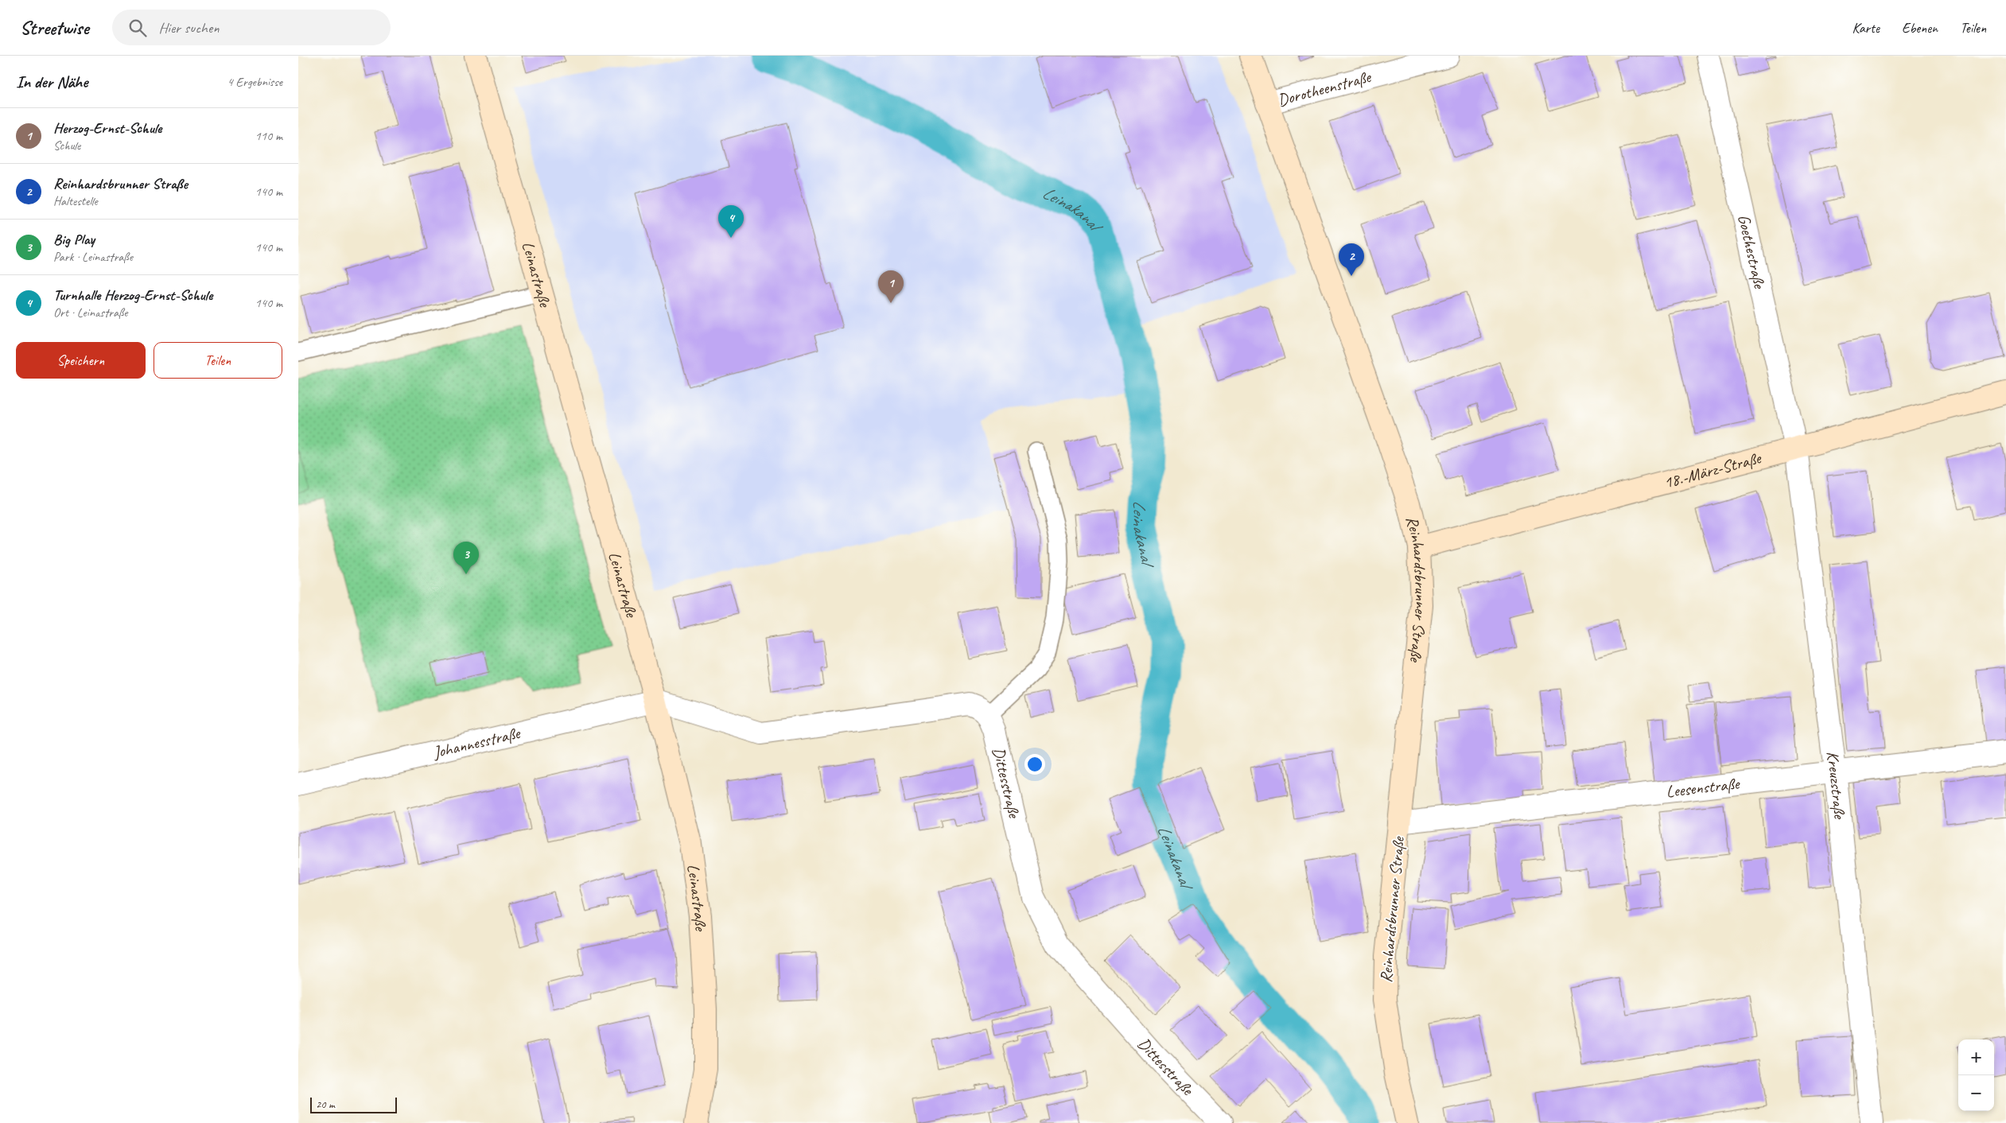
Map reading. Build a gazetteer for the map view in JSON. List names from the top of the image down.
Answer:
{
  "streets": {
    "street": [
      "Dorotheenstraße",
      "Goethestraße",
      "Leinastraße",
      "18.-März-Straße",
      "Reinhardsbrunner Straße",
      "Johannesstraße",
      "Dittesstraße",
      "Kreuzstraße",
      "Leesenstraße"
    ]
  },
  "crossings": [
    ["Dorotheenstraße", "Reinhardsbrunner Straße"],
    ["Goethestraße", "18.-März-Straße"],
    ["Goethestraße", "Kreuzstraße"],
    ["Leinastraße", "Johannesstraße"],
    ["18.-März-Straße", "Reinhardsbrunner Straße"],
    ["18.-März-Straße", "Kreuzstraße"],
    ["Reinhardsbrunner Straße", "Leesenstraße"],
    ["Kreuzstraße", "Leesenstraße"]
  ],
  "water": ["Leinakanal"],
  "scale_bar": "20 m",
  "page": {
    "header": "Streetwise",
    "search": "Hier suchen",
    "nav": ["Karte", "Ebenen", "Teilen"],
    "heading": ["In der Nähe", "4 Ergebnisse"],
    "list": [
      {
        "mark": "1",
        "name": "Herzog-Ernst-Schule",
        "note": "Schule",
        "value": "110 m"
      },
      {
        "mark": "2",
        "name": "Reinhardsbrunner Straße",
        "note": "Haltestelle",
        "value": "140 m"
      },
      {
        "mark": "3",
        "name": "Big Play",
        "note": "Park · Leinastraße",
        "value": "140 m"
      },
      {
        "mark": "4",
        "name": "Turnhalle Herzog-Ernst-Schule",
        "note": "Ort · Leinastraße",
        "value": "140 m"
      }
    ],
    "pins": [
      "4",
      "2",
      "1",
      "3"
    ],
    "buttons": ["Speichern", "Teilen"],
    "map_buttons": ["+", "−"],
    "scale": "20 m"
  }
}
